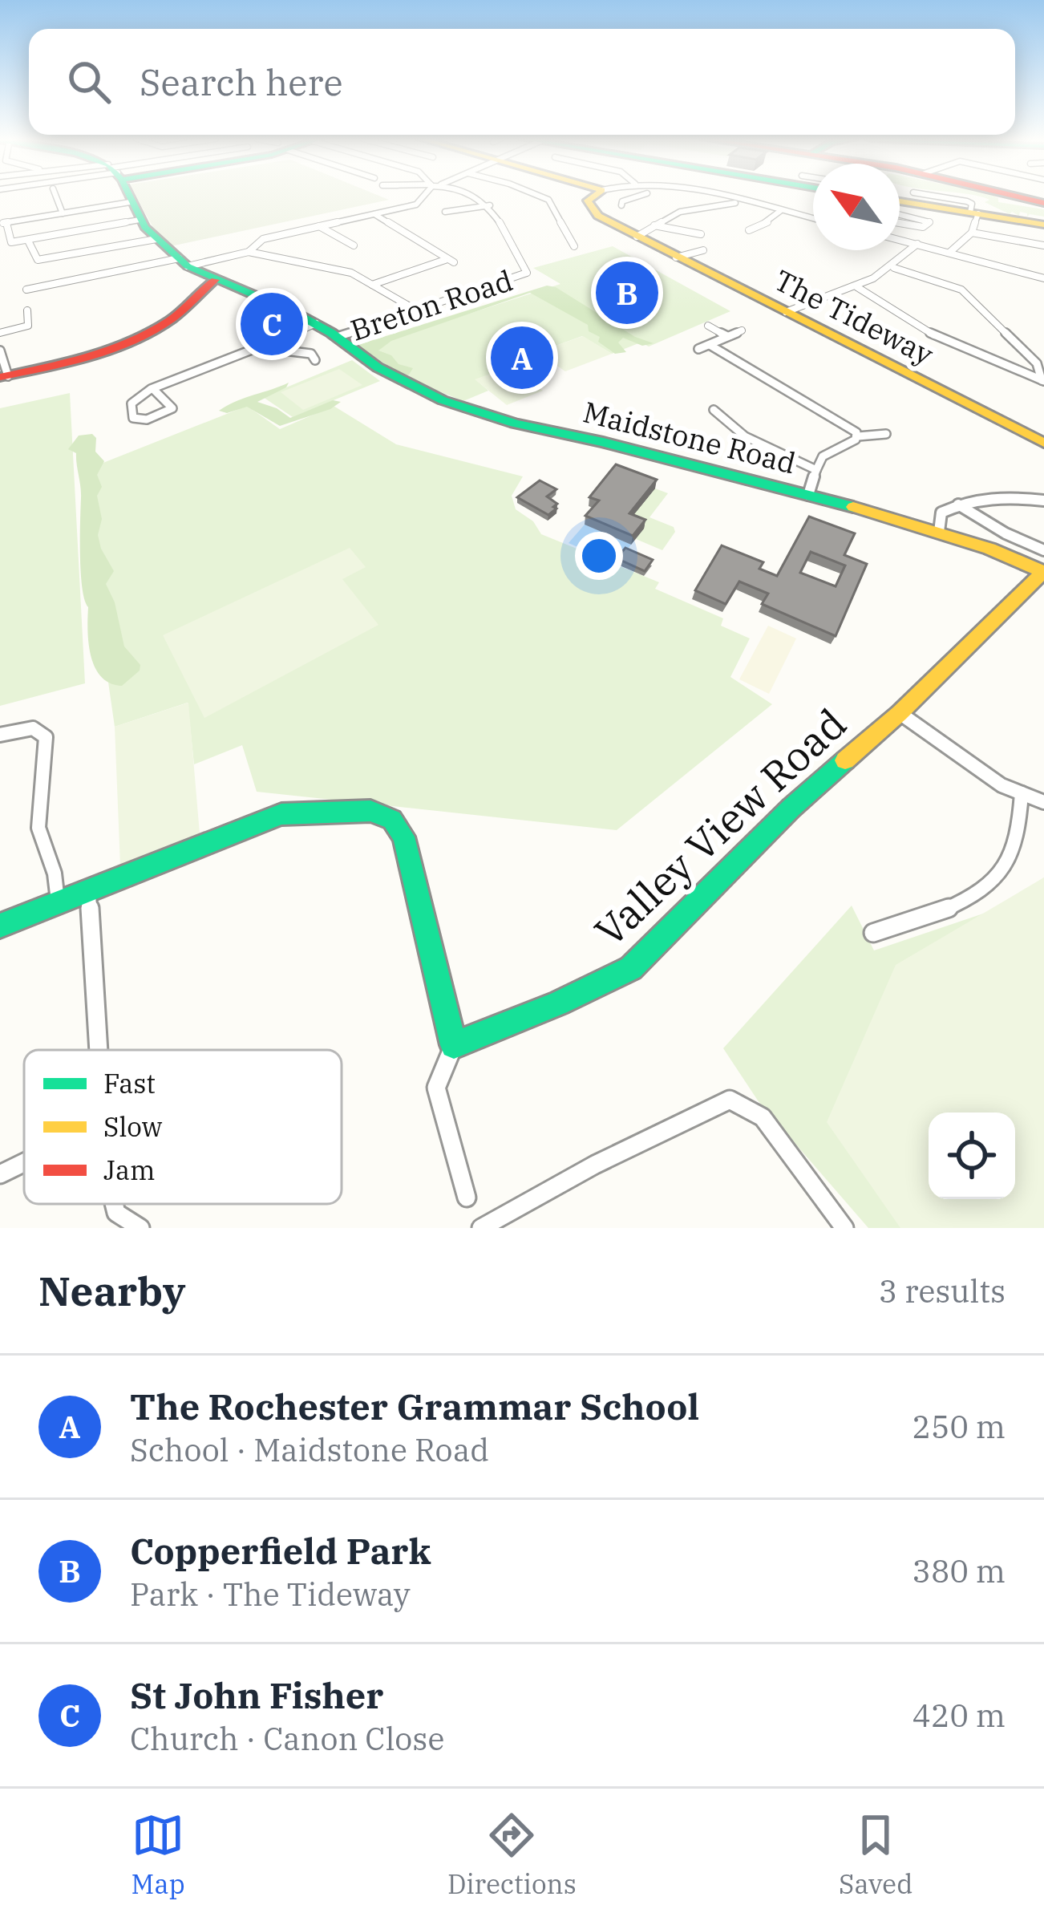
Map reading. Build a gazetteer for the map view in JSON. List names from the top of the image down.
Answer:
{
  "streets": {
    "street": [
      "Breton Road",
      "The Tideway",
      "Maidstone Road",
      "Valley View Road"
    ]
  },
  "crossings": [
    ["Breton Road", "Maidstone Road"],
    ["Maidstone Road", "Valley View Road"]
  ],
  "legend": ["Fast", "Slow", "Jam"],
  "north": "top left",
  "page": {
    "search": "Search here",
    "pins": ["B", "C", "A"],
    "heading": ["Nearby", "3 results"],
    "list": [
      {
        "mark": "A",
        "name": "The Rochester Grammar School",
        "note": "School · Maidstone Road",
        "value": "250 m"
      },
      {
        "mark": "B",
        "name": "Copperfield Park",
        "note": "Park · The Tideway",
        "value": "380 m"
      },
      {
        "mark": "C",
        "name": "St John Fisher",
        "note": "Church · Canon Close",
        "value": "420 m"
      }
    ],
    "nav": ["Map", "Directions", "Saved"]
  }
}
